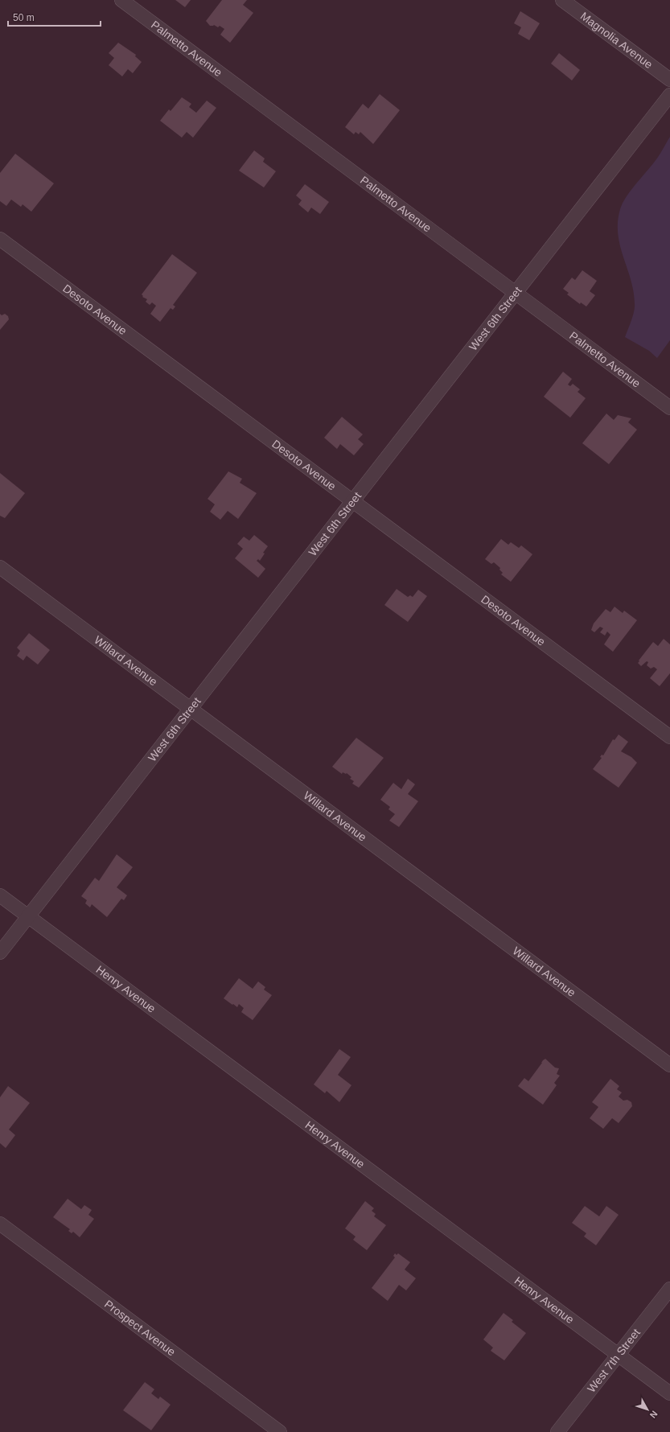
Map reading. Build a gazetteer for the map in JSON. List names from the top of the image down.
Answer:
{
  "streets": {
    "street": [
      "Magnolia Avenue",
      "Palmetto Avenue",
      "Desoto Avenue",
      "West 6th Street",
      "Willard Avenue",
      "Henry Avenue",
      "Prospect Avenue",
      "West 7th Street"
    ]
  },
  "crossings": [
    ["Palmetto Avenue", "West 6th Street"],
    ["Desoto Avenue", "West 6th Street"],
    ["West 6th Street", "Willard Avenue"],
    ["West 6th Street", "Henry Avenue"],
    ["Henry Avenue", "West 7th Street"]
  ],
  "scale_bar": "50 m",
  "north": "bottom right"
}
